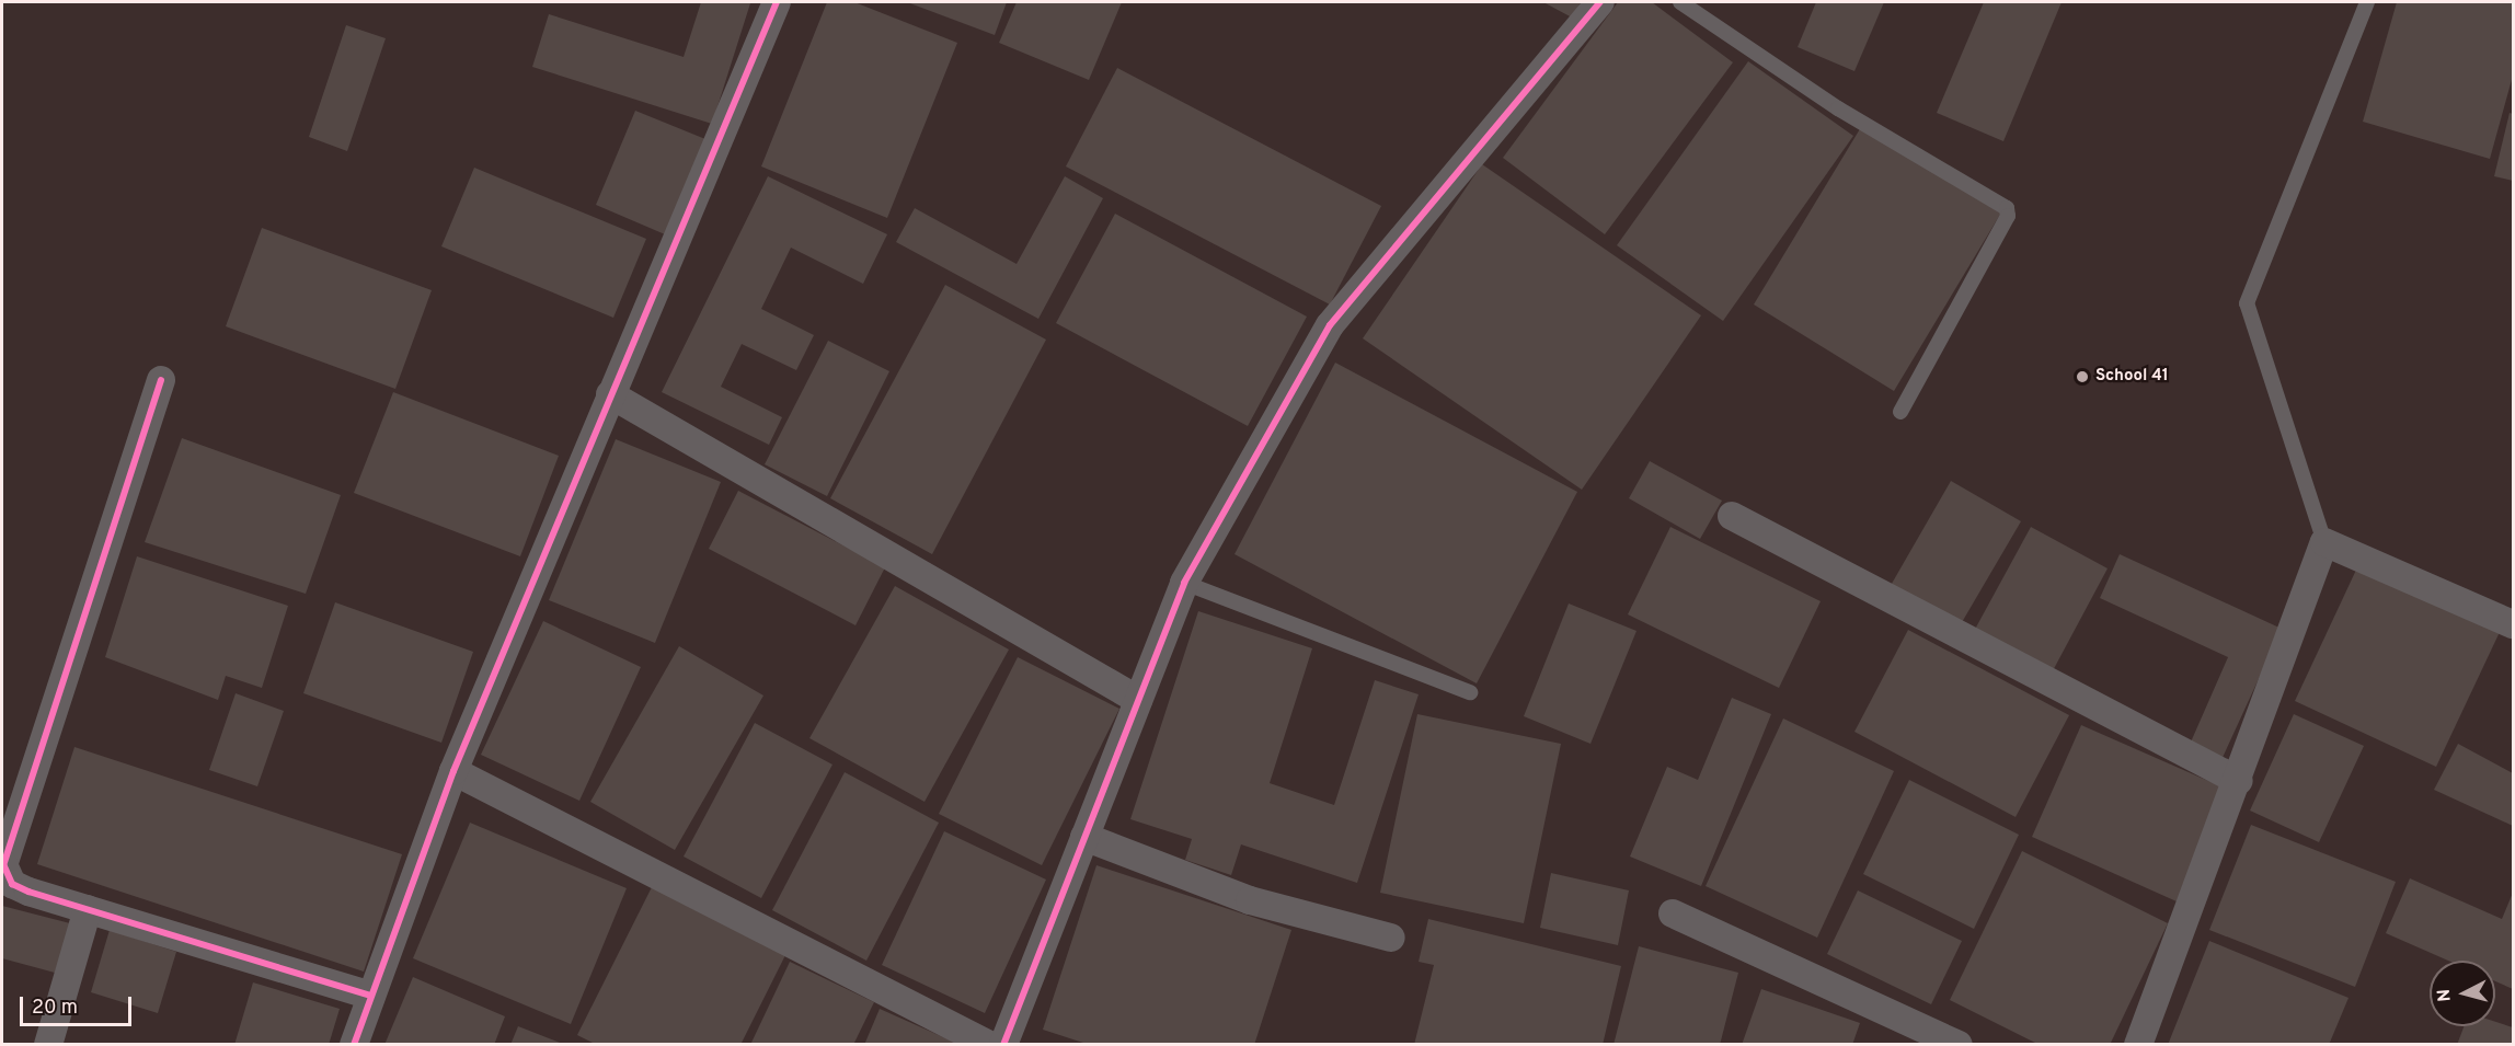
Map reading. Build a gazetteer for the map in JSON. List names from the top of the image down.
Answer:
{
  "places": ["School 41"],
  "scale_bar": "20 m",
  "north": "left"
}
